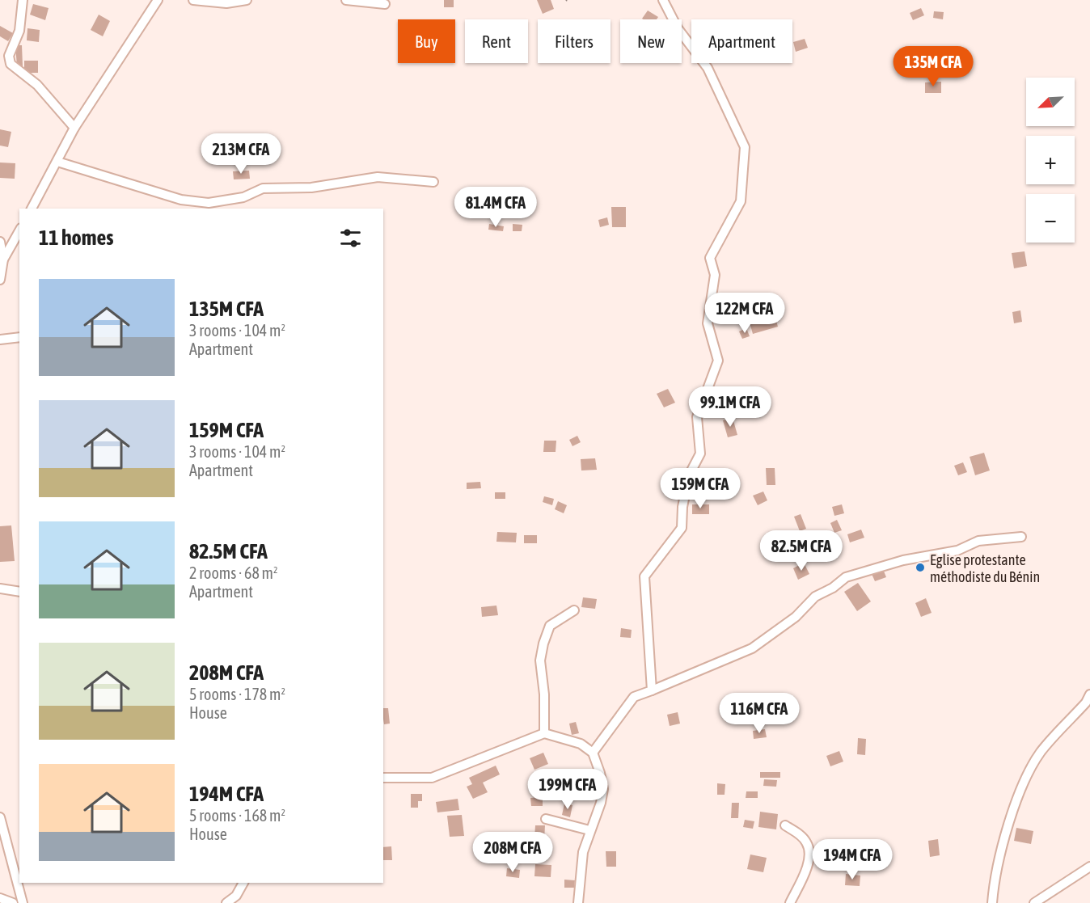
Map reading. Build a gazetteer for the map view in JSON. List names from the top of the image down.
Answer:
{
  "places": ["Eglise protestante méthodiste du Bénin"],
  "north": "bottom left",
  "page": {
    "chip": [
      "Buy",
      "Rent",
      "Filters",
      "New",
      "Apartment"
    ],
    "price": [
      "135M CFA",
      "213M CFA",
      "81.4M CFA",
      "122M CFA",
      "99.1M CFA",
      "159M CFA",
      "82.5M CFA",
      "116M CFA",
      "199M CFA",
      "208M CFA",
      "194M CFA"
    ],
    "map_buttons": ["+", "−"],
    "heading": "11 homes",
    "list": [
      {
        "name": "135M CFA",
        "note": "3 rooms · 104 m² · Apartment"
      },
      {
        "name": "159M CFA",
        "note": "3 rooms · 104 m² · Apartment"
      },
      {
        "name": "82.5M CFA",
        "note": "2 rooms · 68 m² · Apartment"
      },
      {
        "name": "208M CFA",
        "note": "5 rooms · 178 m² · House"
      },
      {
        "name": "194M CFA",
        "note": "5 rooms · 168 m² · House"
      }
    ]
  }
}
